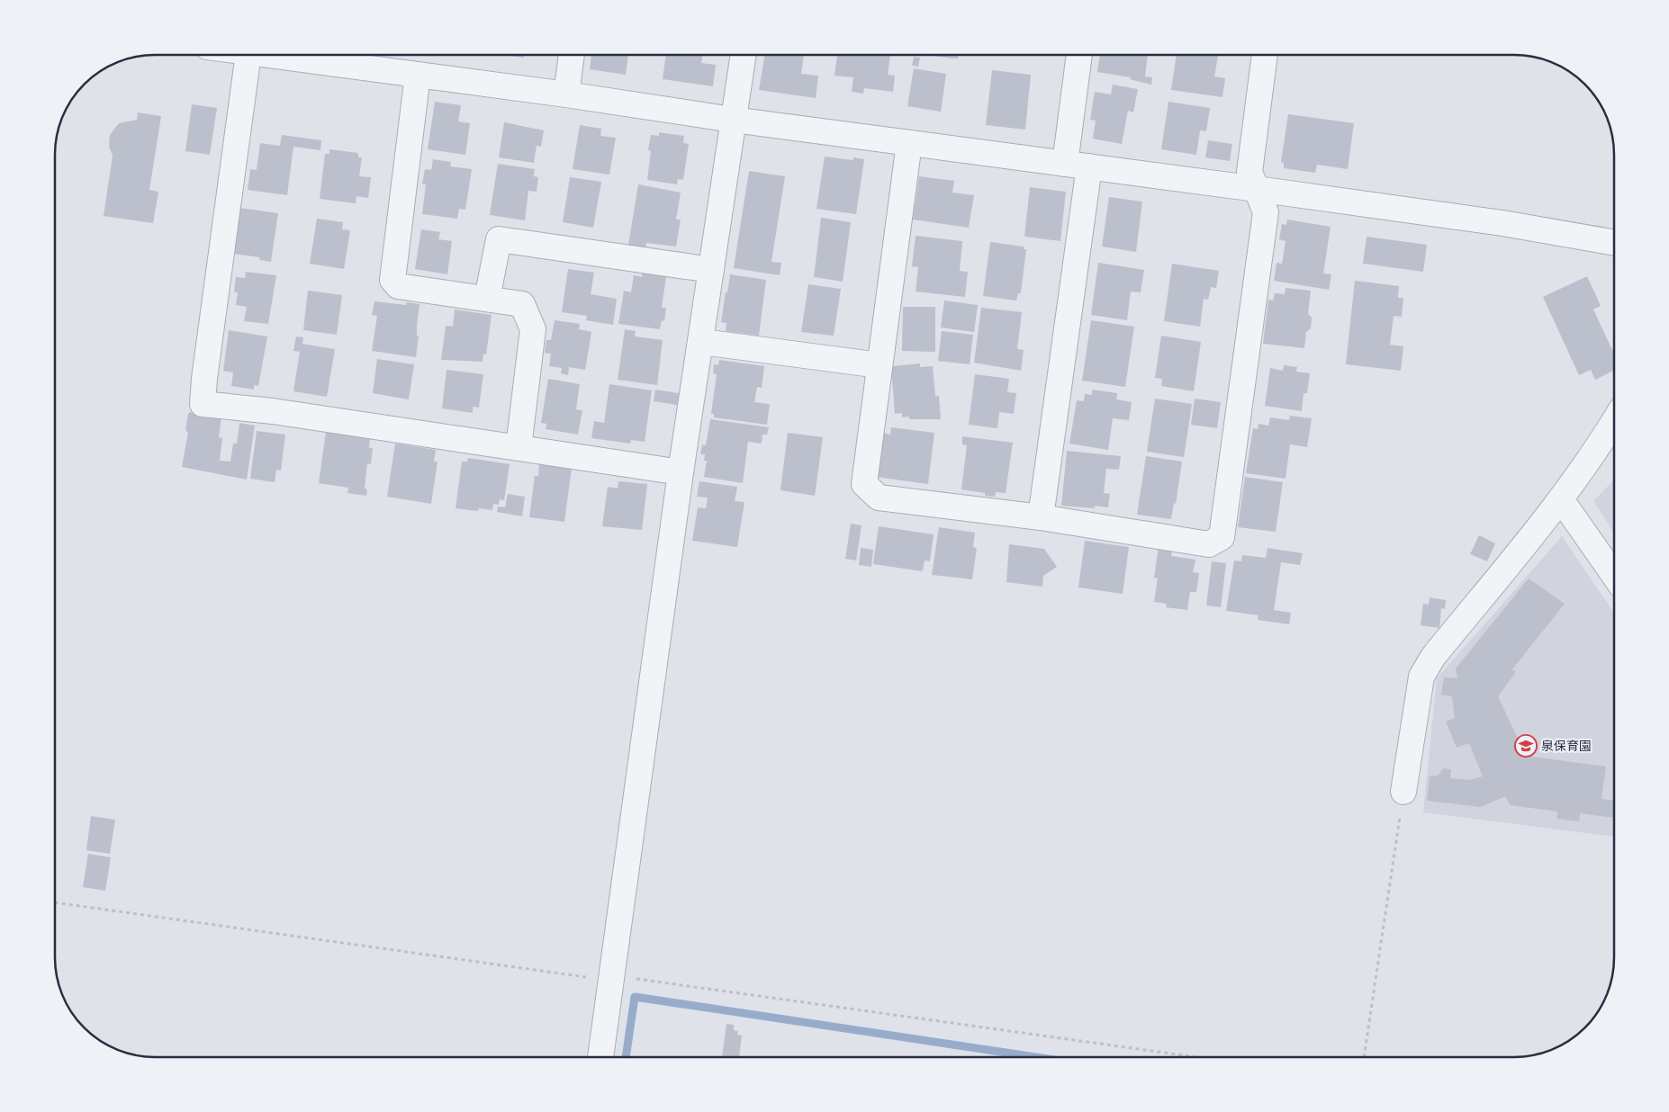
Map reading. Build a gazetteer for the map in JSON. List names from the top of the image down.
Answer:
{
  "places": {
    "school or university": ["泉保育園"]
  }
}
